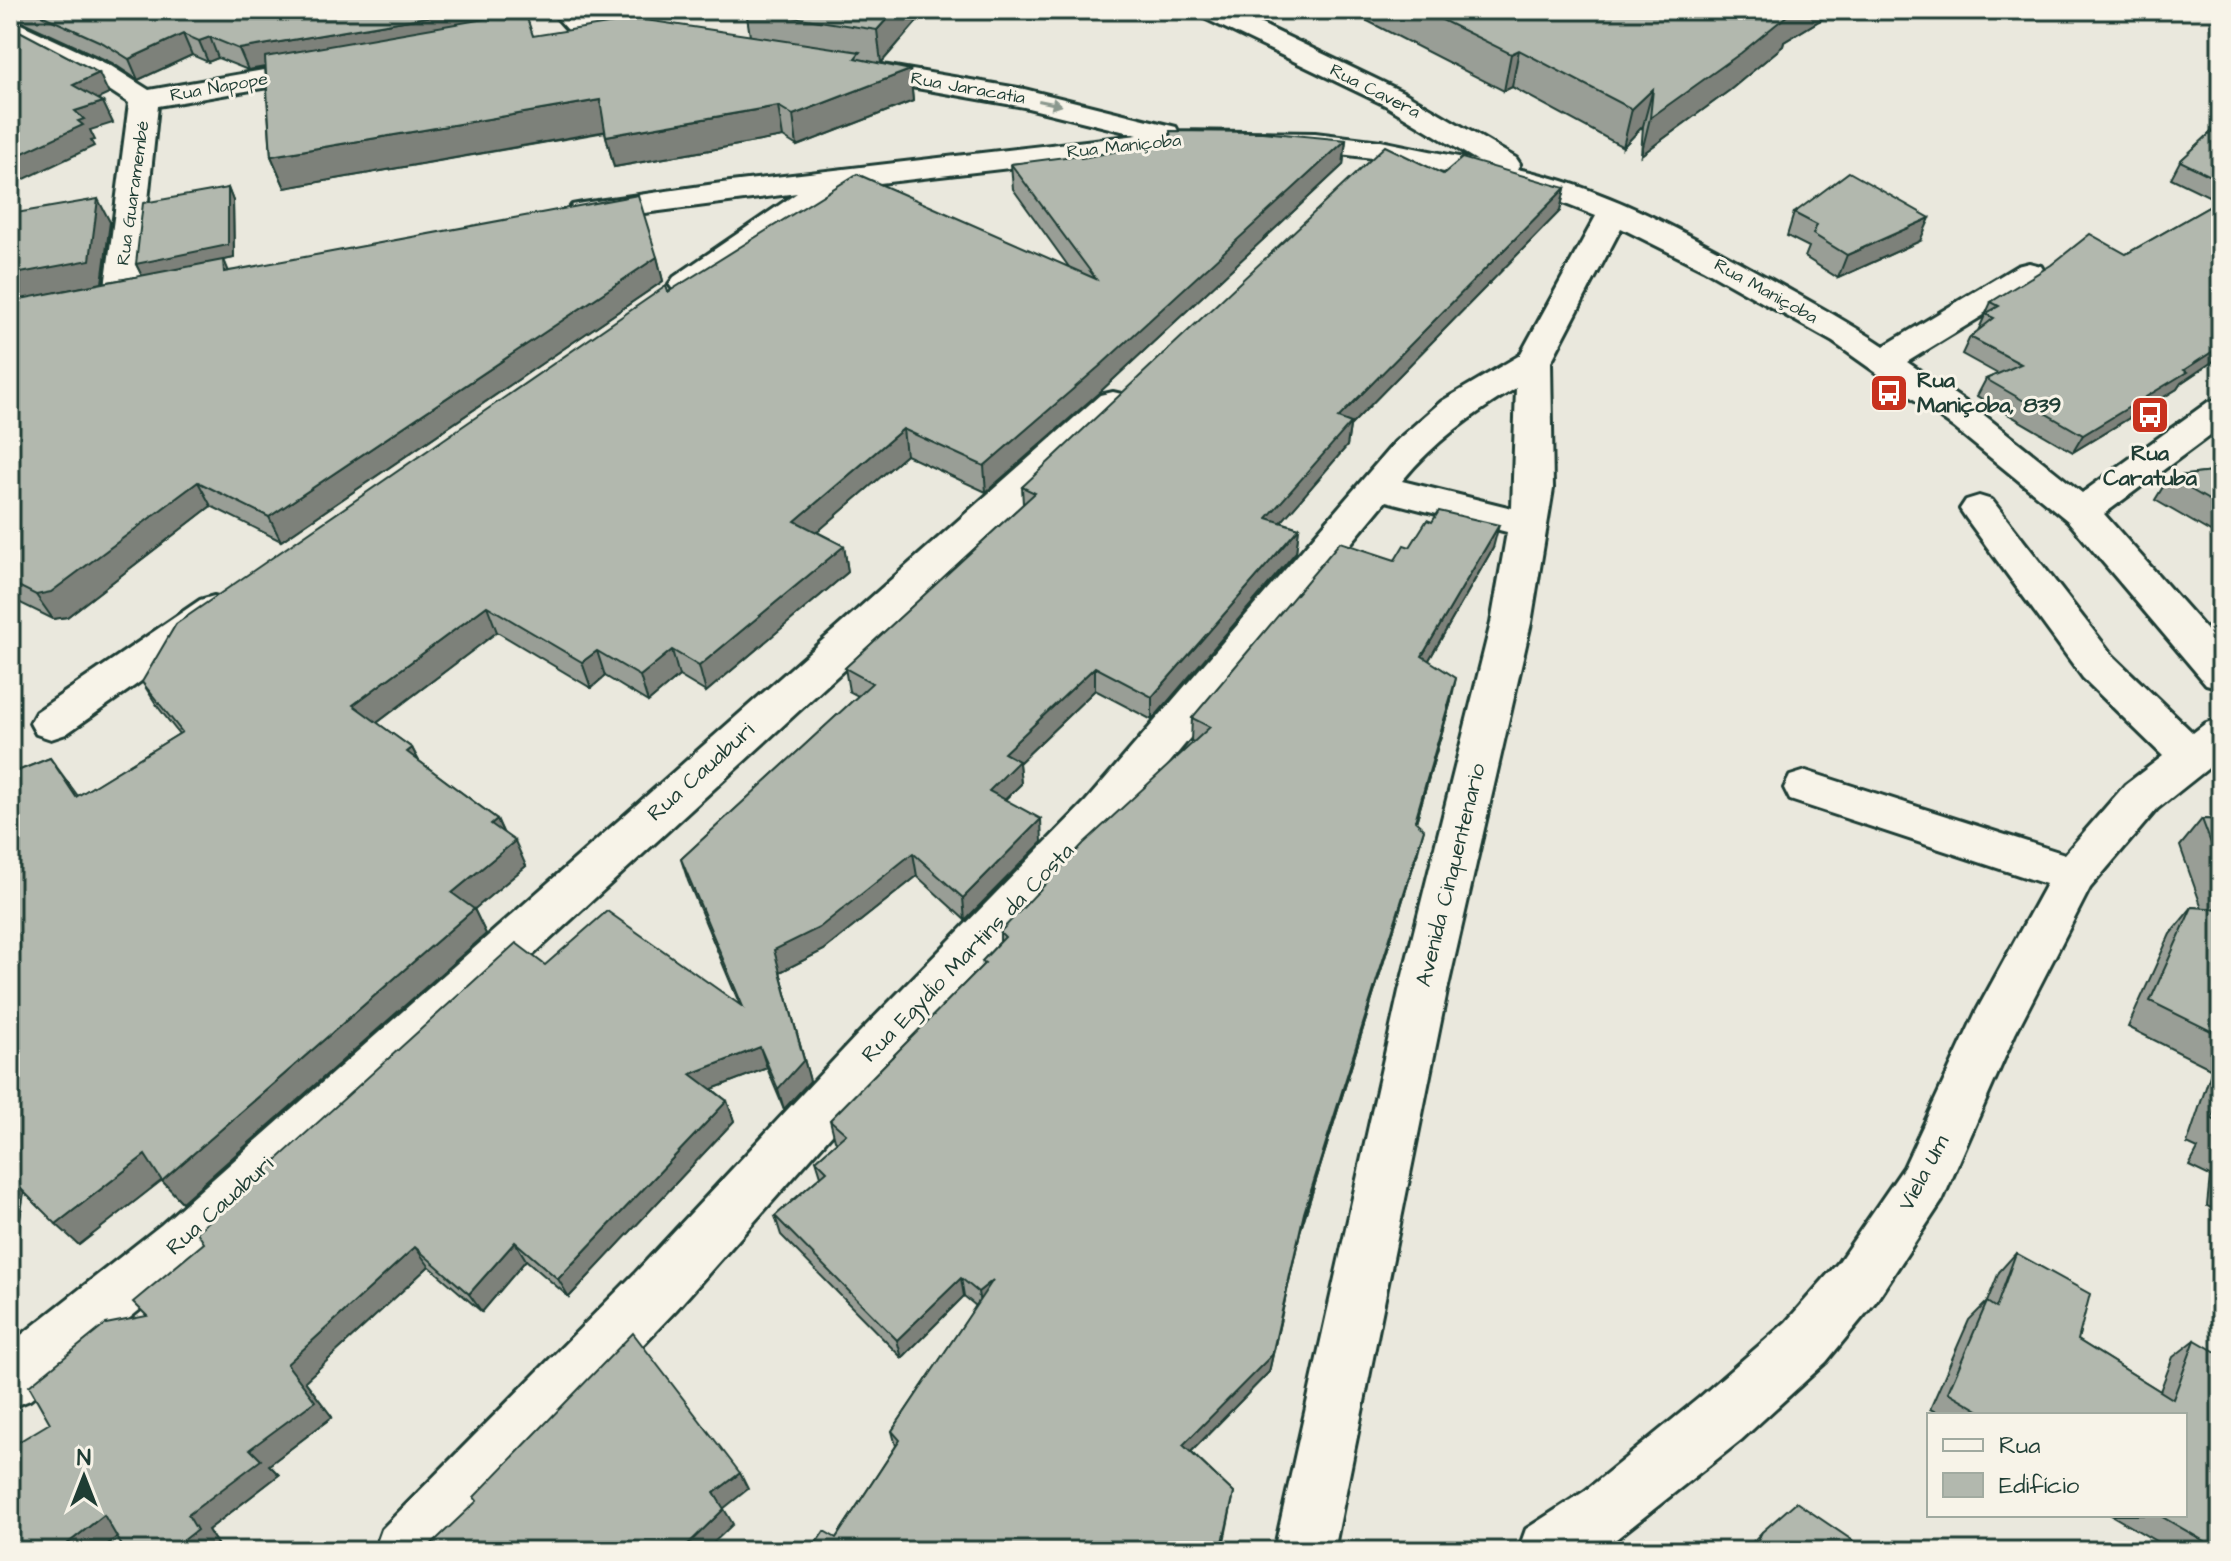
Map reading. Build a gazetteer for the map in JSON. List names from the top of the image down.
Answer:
{
  "streets": {
    "street": [
      "Rua Napope",
      "Rua Jaracatia",
      "Rua Cavera",
      "Rua Maniçoba",
      "Rua Guaramembé",
      "Rua Cauaburi",
      "Avenida Cinquentenario",
      "Rua Egydio Martins da Costa",
      "Viela Um"
    ]
  },
  "crossings": [
    ["Rua Napope", "Rua Guaramembé"],
    ["Rua Jaracatia", "Rua Maniçoba"],
    ["Rua Cavera", "Rua Maniçoba"],
    ["Rua Maniçoba", "Avenida Cinquentenario"],
    ["Avenida Cinquentenario", "Rua Egydio Martins da Costa"]
  ],
  "one_way": ["Rua Jaracatia"],
  "places": {
    "bus stop": ["Rua Maniçoba, 839", "Rua Caratuba"]
  },
  "legend": ["Rua", "Edifício"],
  "north": "top"
}
